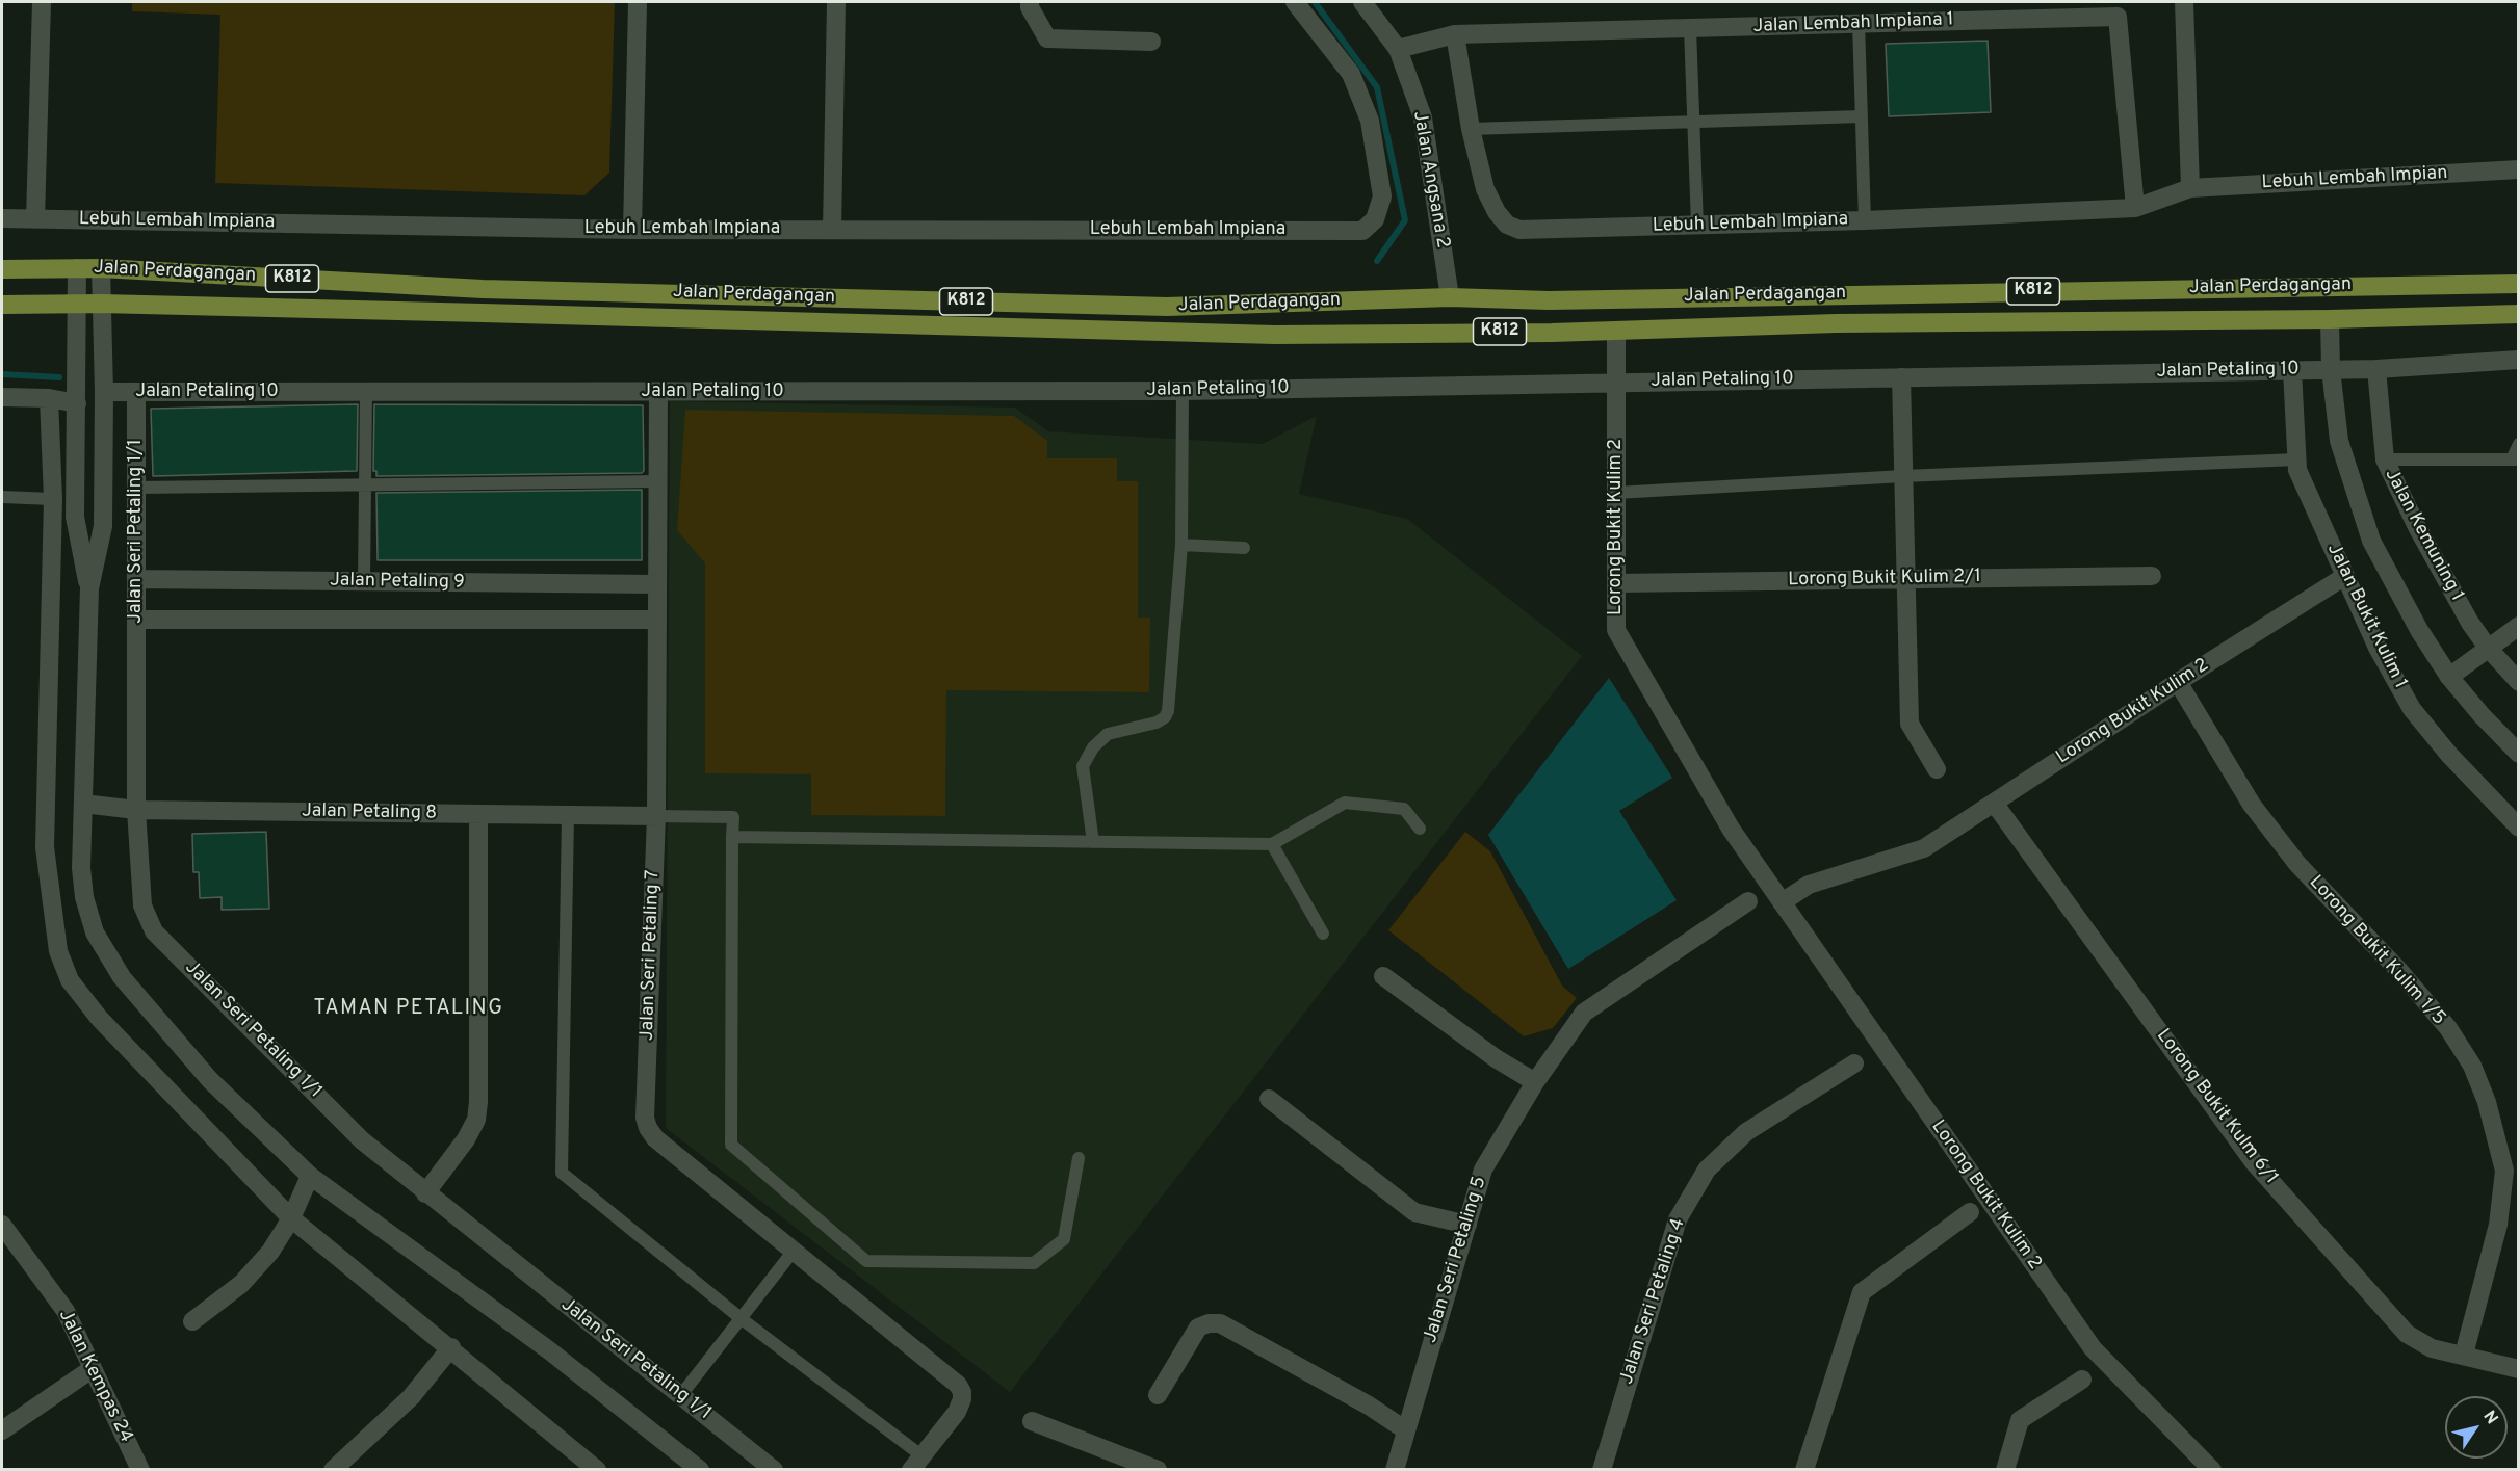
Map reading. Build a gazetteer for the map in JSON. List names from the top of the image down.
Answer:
{
  "streets": {
    "main road": ["Jalan Perdagangan", "K812"],
    "street": [
      "Jalan Lembah Impiana 1",
      "Lebuh Lembah Impian",
      "Jalan Angsana 2",
      "Lebuh Lembah Impiana",
      "Jalan Petaling 10",
      "Lorong Bukit Kulim 2",
      "Jalan Seri Petaling 1/1",
      "Jalan Kemuning 1",
      "Lorong Bukit Kulim 2/1",
      "Jalan Petaling 9",
      "Jalan Bukit Kulim 1",
      "Jalan Petaling 8",
      "Lorong Bukit Kulim 1/5",
      "Jalan Seri Petaling 7",
      "Lorong Bukit Kulm 6/1",
      "Jalan Seri Petaling 5",
      "Jalan Seri Petaling 4",
      "Jalan Kempas 24"
    ]
  },
  "crossings": [
    ["Jalan Lembah Impiana 1", "Jalan Angsana 2"],
    ["Jalan Lembah Impiana 1", "Lebuh Lembah Impiana"],
    ["Lebuh Lembah Impian", "Lebuh Lembah Impiana"],
    ["Jalan Angsana 2", "Jalan Perdagangan"],
    ["Jalan Perdagangan", "Lorong Bukit Kulim 2"],
    ["Jalan Petaling 10", "Lorong Bukit Kulim 2"],
    ["Jalan Petaling 10", "Jalan Seri Petaling 1/1"],
    ["Jalan Petaling 10", "Jalan Bukit Kulim 1"],
    ["Jalan Petaling 10", "Jalan Seri Petaling 7"],
    ["Lorong Bukit Kulim 2", "Lorong Bukit Kulim 2/1"],
    ["Lorong Bukit Kulim 2", "Jalan Bukit Kulim 1"],
    ["Lorong Bukit Kulim 2", "Lorong Bukit Kulim 1/5"],
    ["Lorong Bukit Kulim 2", "Lorong Bukit Kulm 6/1"],
    ["Jalan Seri Petaling 1/1", "Jalan Petaling 9"],
    ["Jalan Seri Petaling 1/1", "Jalan Petaling 8"],
    ["Jalan Petaling 9", "Jalan Seri Petaling 7"],
    ["Jalan Petaling 8", "Jalan Seri Petaling 7"],
    ["Lorong Bukit Kulim 1/5", "Lorong Bukit Kulm 6/1"]
  ],
  "districts": ["TAMAN PETALING"],
  "north": "top right"
}
